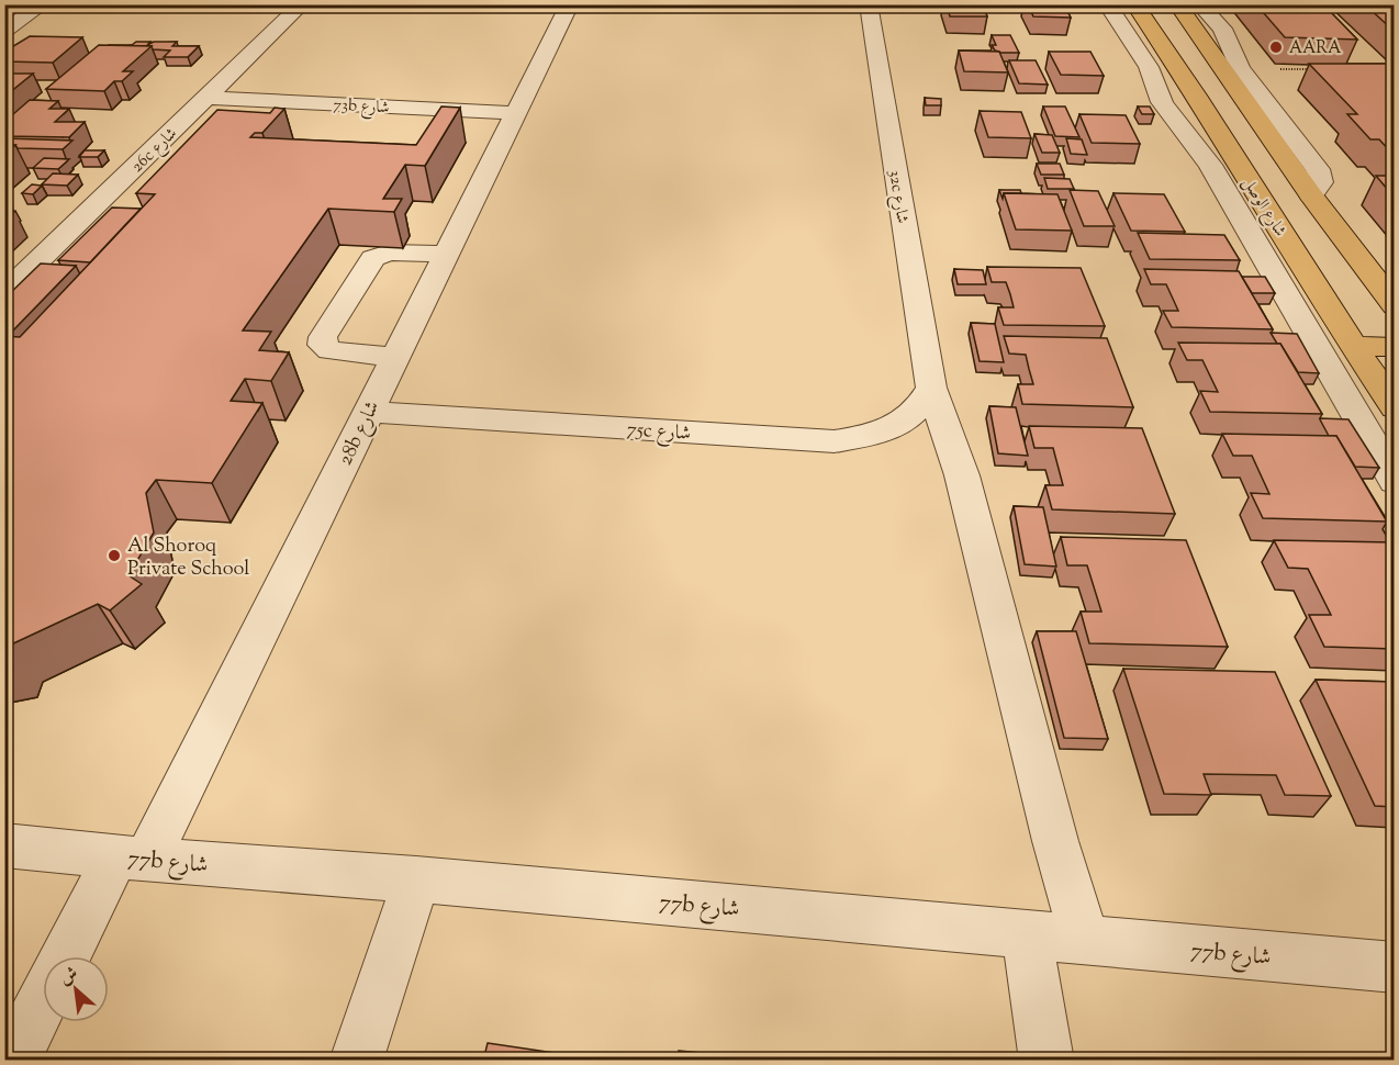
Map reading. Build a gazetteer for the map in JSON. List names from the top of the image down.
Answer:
{
  "streets": {
    "main road": ["شارع الوصل"],
    "street": [
      "73b شارع",
      "26c شارع",
      "32c شارع",
      "75c شارع",
      "28b شارع",
      "77b شارع"
    ]
  },
  "crossings": [
    ["73b شارع", "26c شارع"],
    ["73b شارع", "28b شارع"],
    ["32c شارع", "75c شارع"],
    ["32c شارع", "77b شارع"],
    ["75c شارع", "28b شارع"],
    ["28b شارع", "77b شارع"]
  ],
  "places": ["AARA", "Al Shoroq Private School"],
  "north": "top left"
}
